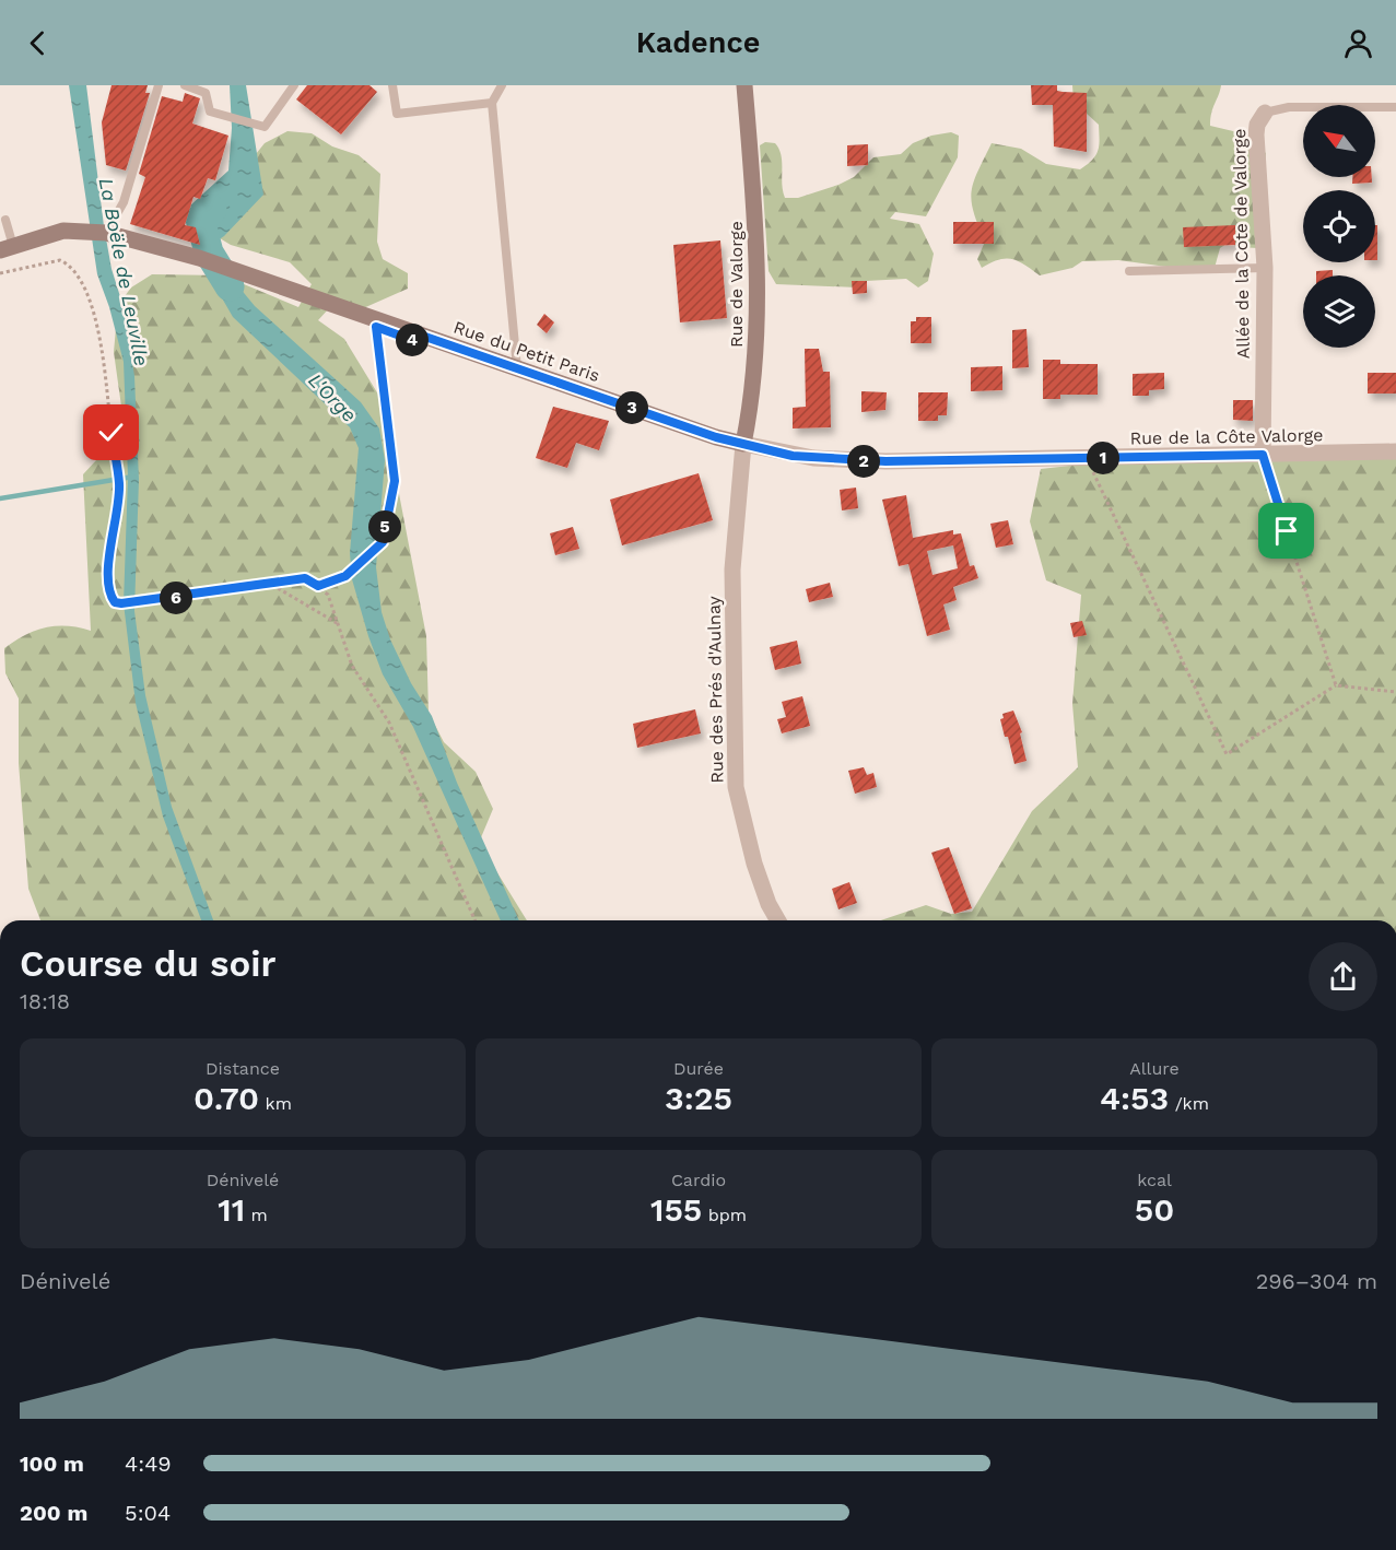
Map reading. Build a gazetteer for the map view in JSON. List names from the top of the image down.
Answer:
{
  "streets": {
    "street": [
      "Allée de la Cote de Valorge",
      "Rue de Valorge",
      "Rue du Petit Paris",
      "Rue de la Côte Valorge",
      "Rue des Prés d'Aulnay"
    ]
  },
  "crossings": [
    ["Allée de la Cote de Valorge", "Rue de la Côte Valorge"],
    ["Rue de Valorge", "Rue du Petit Paris"],
    ["Rue de Valorge", "Rue de la Côte Valorge"],
    ["Rue de Valorge", "Rue des Prés d'Aulnay"],
    ["Rue du Petit Paris", "Rue de la Côte Valorge"],
    ["Rue du Petit Paris", "Rue des Prés d'Aulnay"],
    ["Rue de la Côte Valorge", "Rue des Prés d'Aulnay"]
  ],
  "water": ["La Boële de Leuville", "L'Orge"],
  "north": "top left",
  "page": {
    "header": "Kadence",
    "pins": [
      "4",
      "3",
      "1",
      "2",
      "5",
      "6"
    ],
    "heading": ["Course du soir", "18:18"],
    "stats": [
      ["Distance", "0.70 km"],
      ["Durée", "3:25"],
      ["Allure", "4:53 /km"],
      ["Dénivelé", "11 m"],
      ["Cardio", "155 bpm"],
      ["kcal", "50"]
    ],
    "chart": ["Dénivelé", "296–304 m"],
    "list": [
      {
        "name": "100 m",
        "note": "4:49"
      },
      {
        "name": "200 m",
        "note": "5:04"
      }
    ]
  }
}
